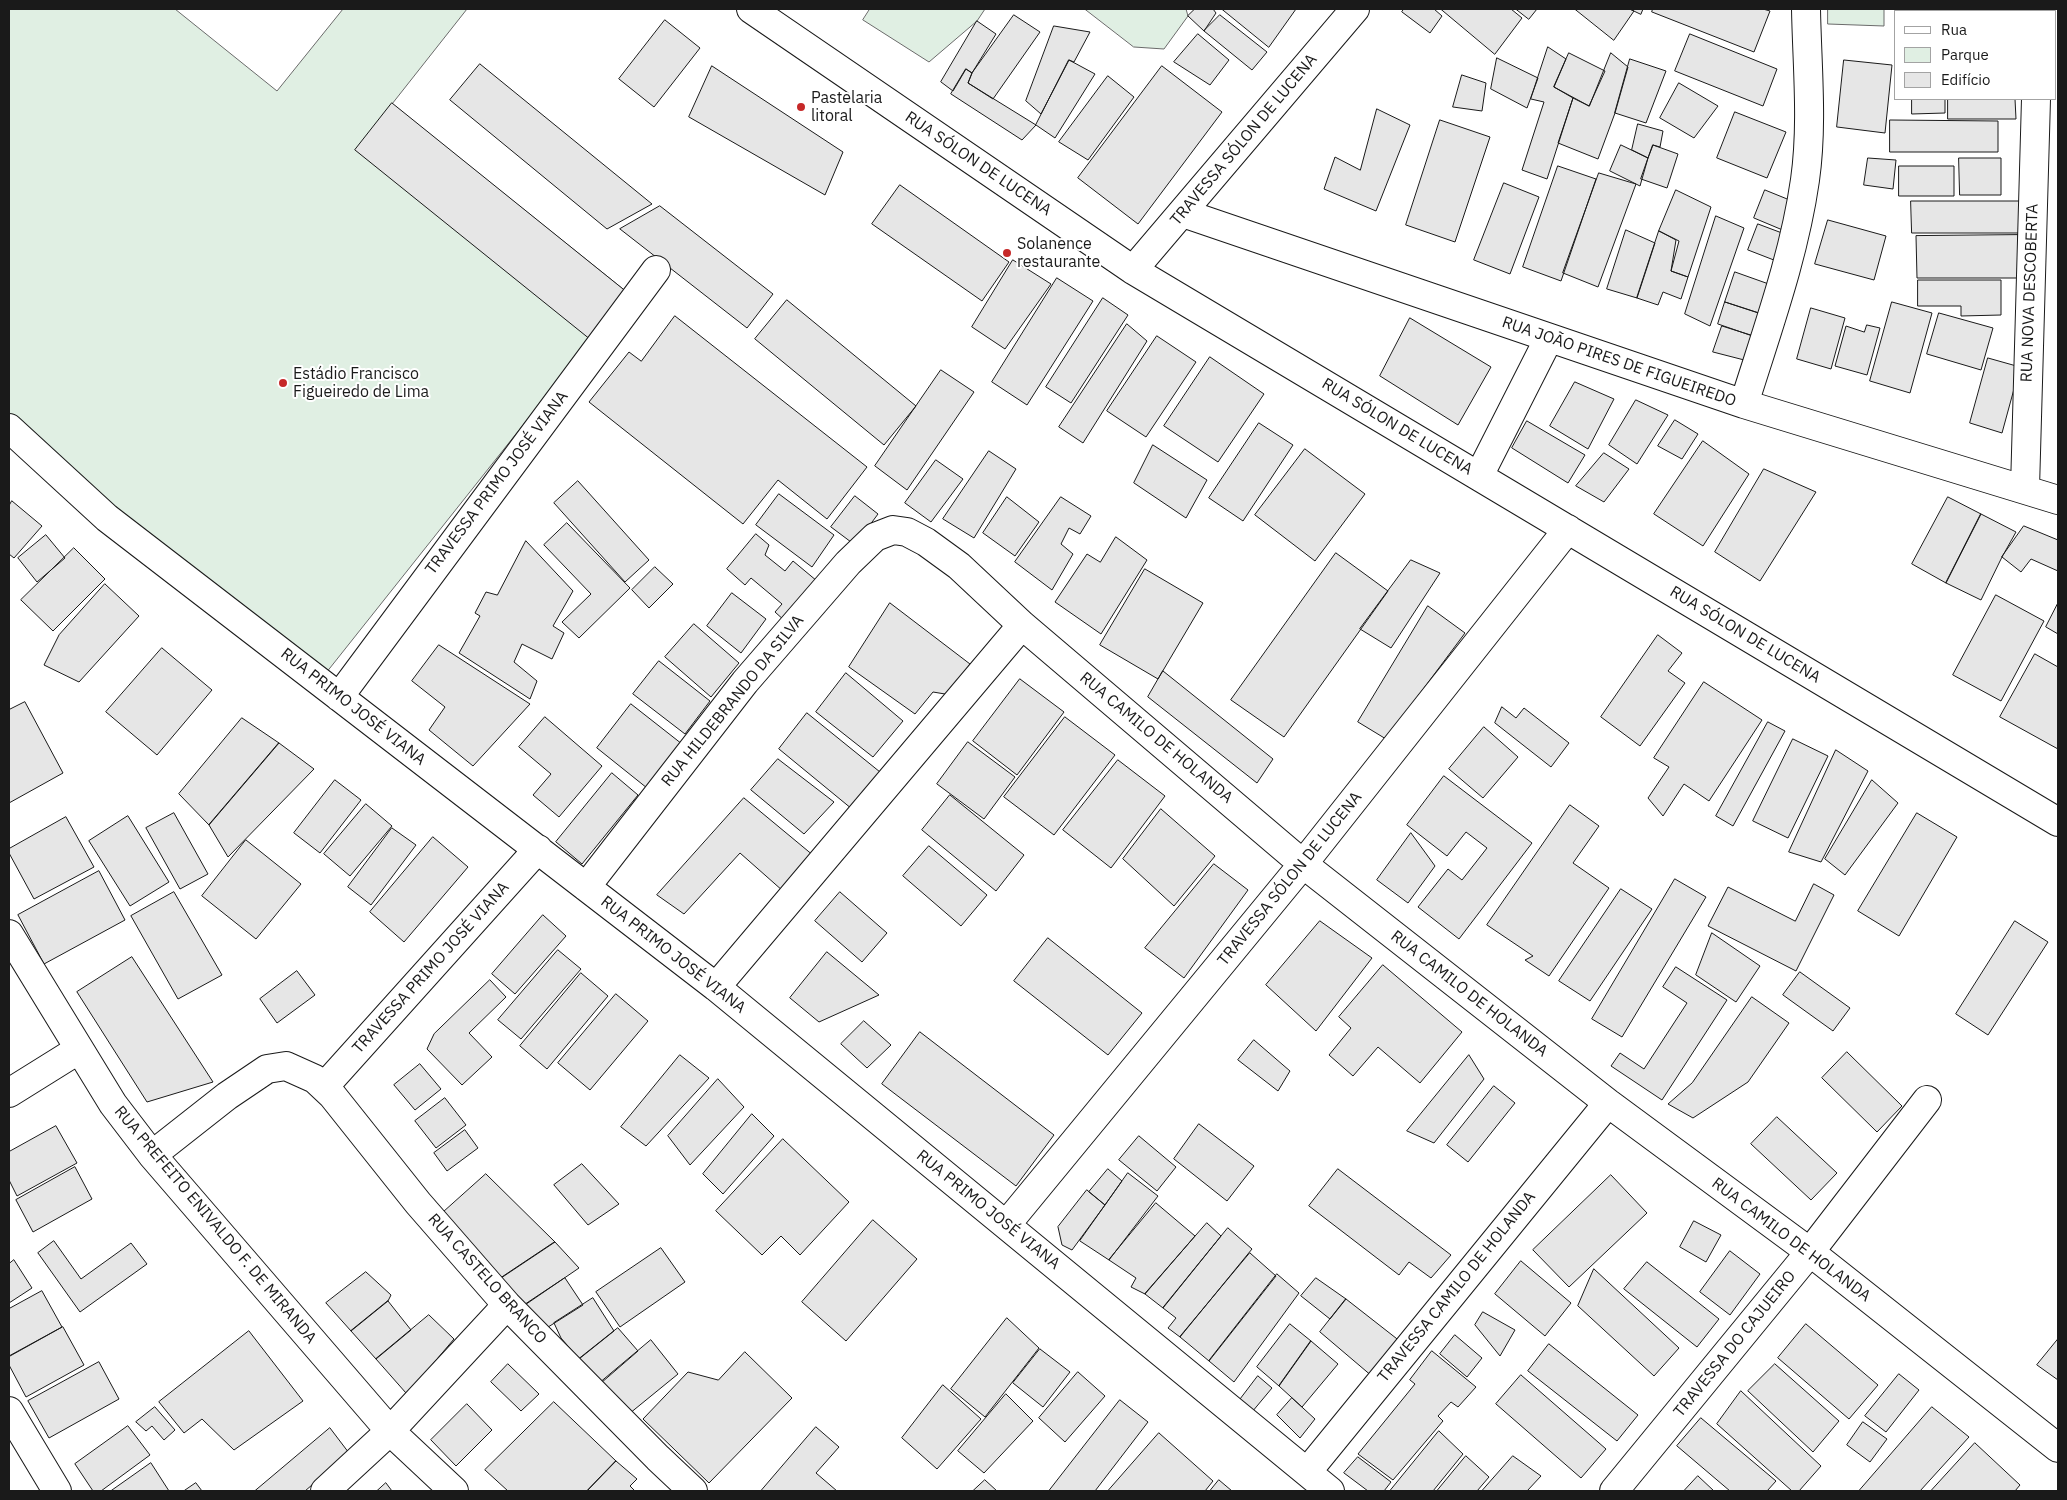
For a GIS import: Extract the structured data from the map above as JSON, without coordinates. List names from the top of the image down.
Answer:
{
  "streets": {
    "street": [
      "TRAVESSA SÓLON DE LUCENA",
      "RUA SÓLON DE LUCENA",
      "RUA NOVA DESCOBERTA",
      "RUA JOÃO PIRES DE FIGUEIREDO",
      "TRAVESSA PRIMO JOSÉ VIANA",
      "RUA HILDEBRANDO DA SILVA",
      "RUA PRIMO JOSÉ VIANA",
      "RUA CAMILO DE HOLANDA",
      "RUA PREFEITO ENIVALDO F. DE MIRANDA",
      "RUA CASTELO BRANCO",
      "TRAVESSA CAMILO DE HOLANDA",
      "TRAVESSA DO CAJUEIRO"
    ]
  },
  "crossings": [
    ["TRAVESSA SÓLON DE LUCENA", "RUA SÓLON DE LUCENA"],
    ["TRAVESSA SÓLON DE LUCENA", "RUA JOÃO PIRES DE FIGUEIREDO"],
    ["TRAVESSA SÓLON DE LUCENA", "RUA PRIMO JOSÉ VIANA"],
    ["TRAVESSA SÓLON DE LUCENA", "RUA CAMILO DE HOLANDA"],
    ["RUA NOVA DESCOBERTA", "RUA JOÃO PIRES DE FIGUEIREDO"],
    ["TRAVESSA PRIMO JOSÉ VIANA", "RUA PRIMO JOSÉ VIANA"],
    ["TRAVESSA PRIMO JOSÉ VIANA", "RUA CASTELO BRANCO"],
    ["RUA HILDEBRANDO DA SILVA", "RUA PRIMO JOSÉ VIANA"],
    ["RUA HILDEBRANDO DA SILVA", "RUA CAMILO DE HOLANDA"],
    ["RUA PRIMO JOSÉ VIANA", "TRAVESSA CAMILO DE HOLANDA"],
    ["RUA CAMILO DE HOLANDA", "TRAVESSA CAMILO DE HOLANDA"],
    ["RUA CAMILO DE HOLANDA", "TRAVESSA DO CAJUEIRO"],
    ["RUA PREFEITO ENIVALDO F. DE MIRANDA", "RUA CASTELO BRANCO"]
  ],
  "places": ["Pastelaria litoral", "Solanence restaurante", "Estádio Francisco Figueiredo de Lima"],
  "legend": ["Rua", "Parque", "Edifício"]
}
